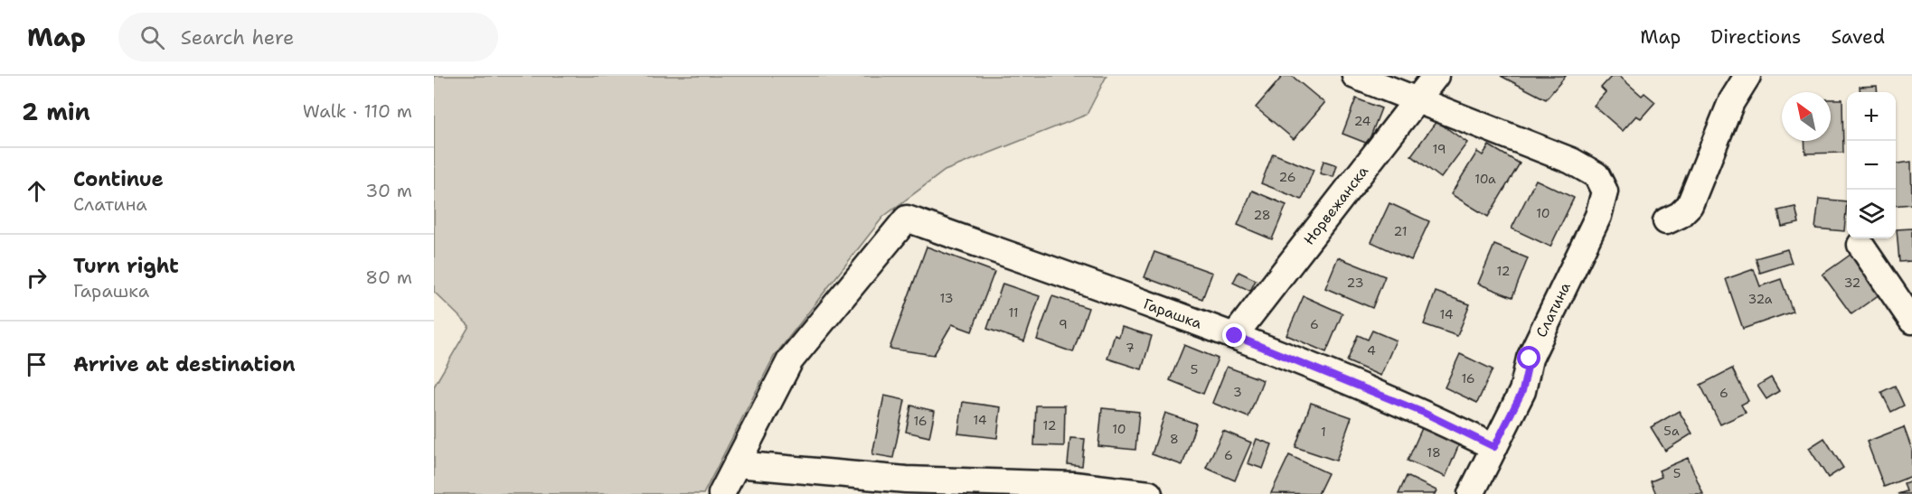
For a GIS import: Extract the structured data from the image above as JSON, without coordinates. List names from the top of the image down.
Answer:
{
  "streets": {
    "street": ["Норвежанска", "Слатина", "Гарашка"]
  },
  "crossings": [
    ["Норвежанска", "Слатина"],
    ["Норвежанска", "Гарашка"],
    ["Слатина", "Гарашка"]
  ],
  "house_numbers": [
    "24",
    "19",
    "26",
    "10a",
    "10",
    "28",
    "21",
    "12",
    "23",
    "32",
    "13",
    "32a",
    "11",
    "14",
    "9",
    "6",
    "7",
    "4",
    "5",
    "16",
    "3",
    "6",
    "14",
    "16",
    "12",
    "10",
    "5a",
    "1",
    "8",
    "18",
    "6",
    "5"
  ],
  "north": "top left",
  "page": {
    "header": "Map",
    "search": "Search here",
    "nav": ["Map", "Directions", "Saved"],
    "heading": ["2 min", "Walk · 110 m"],
    "map_buttons": ["+", "−"],
    "list": [
      ["Continue", "Слатина", "30 m"],
      ["Turn right", "Гарашка", "80 m"],
      "Arrive at destination"
    ]
  }
}
